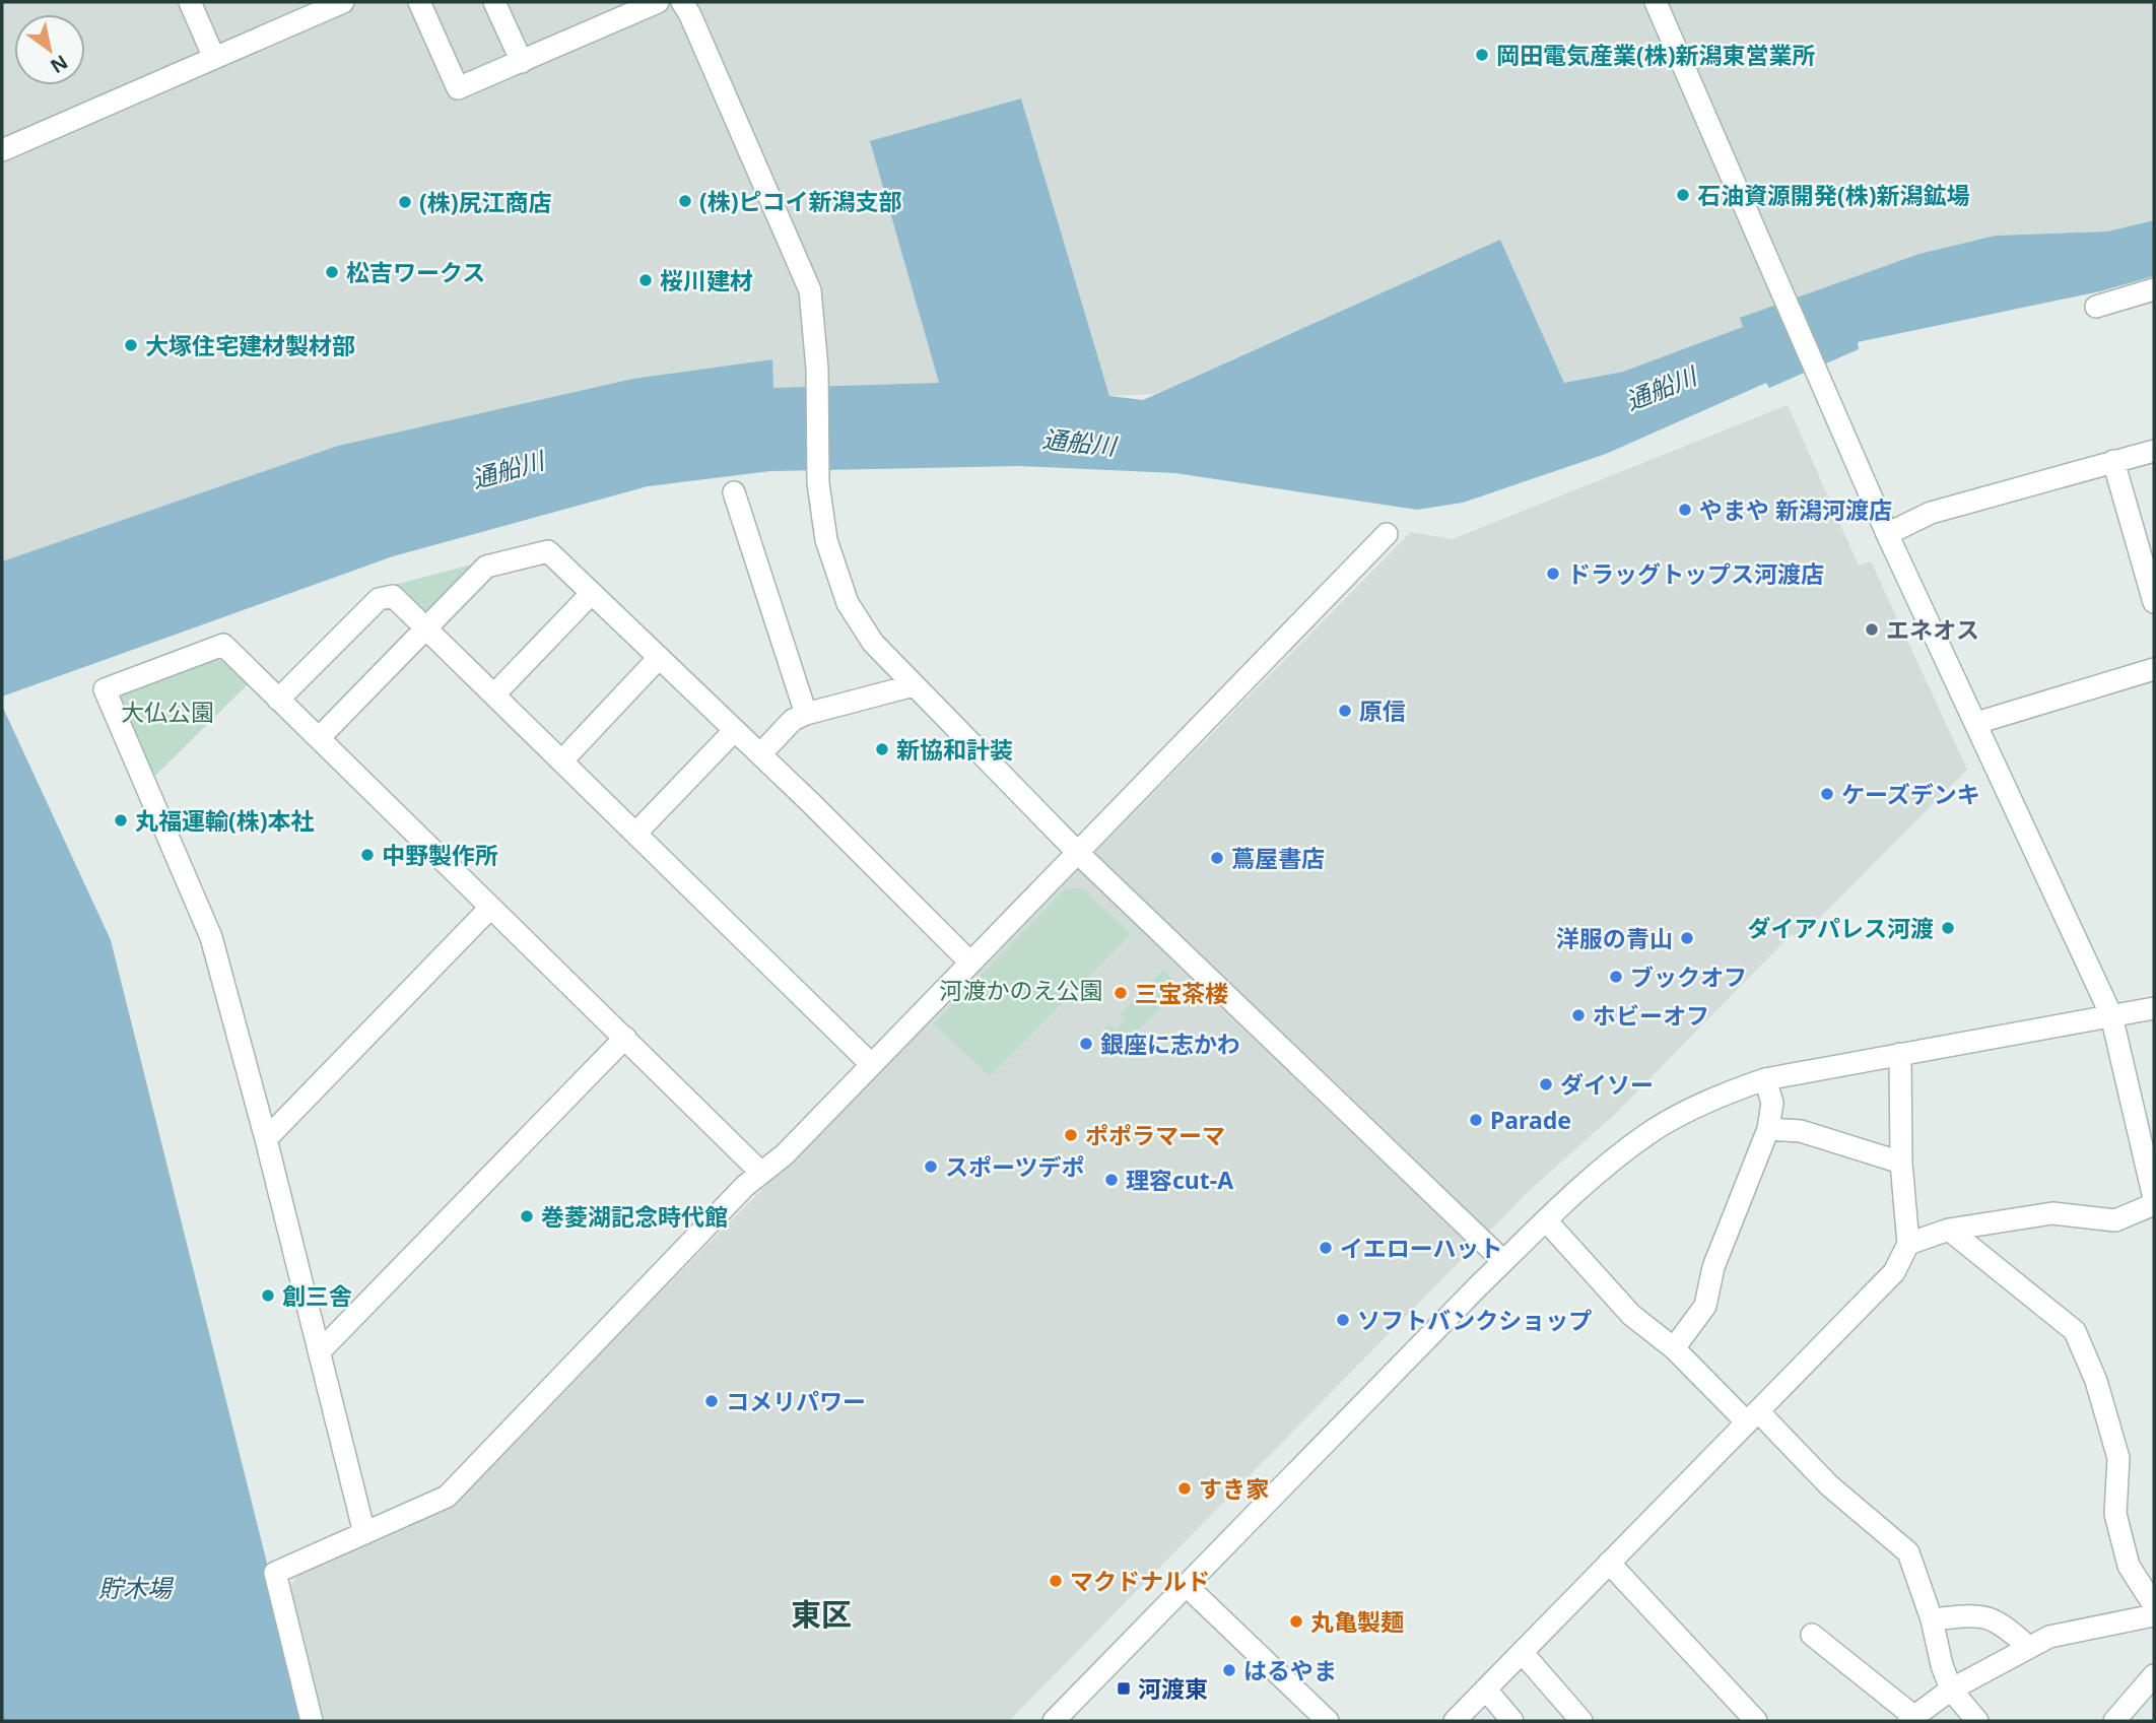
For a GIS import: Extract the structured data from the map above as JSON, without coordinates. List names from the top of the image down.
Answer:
{
  "districts": ["東区"],
  "water": ["通船川", "貯木場"],
  "parks": ["大仏公園", "河渡かのえ公園"],
  "places": {
    "other": [
      "岡田電気産業(株)新潟東営業所",
      "石油資源開発(株)新潟鉱場",
      "(株)ピコイ新潟支部",
      "(株)尻江商店",
      "松吉ワークス",
      "桜川建材",
      "大塚住宅建材製材部",
      "やまや 新潟河渡店",
      "ドラッグトップス河渡店",
      "エネオス",
      "原信",
      "新協和計装",
      "ケーズデンキ",
      "丸福運輸(株)本社",
      "中野製作所",
      "蔦屋書店",
      "ダイアパレス河渡",
      "洋服の青山",
      "ブックオフ",
      "三宝茶楼",
      "ホビーオフ",
      "銀座に志かわ",
      "ダイソー",
      "Parade",
      "ポポラマーマ",
      "スポーツデポ",
      "理容cut-A",
      "巻菱湖記念時代館",
      "イエローハット",
      "創三舎",
      "ソフトバンクショップ",
      "コメリパワー",
      "すき家",
      "マクドナルド",
      "丸亀製麺",
      "はるやま"
    ],
    "transit": ["河渡東"]
  },
  "north": "bottom right"
}
